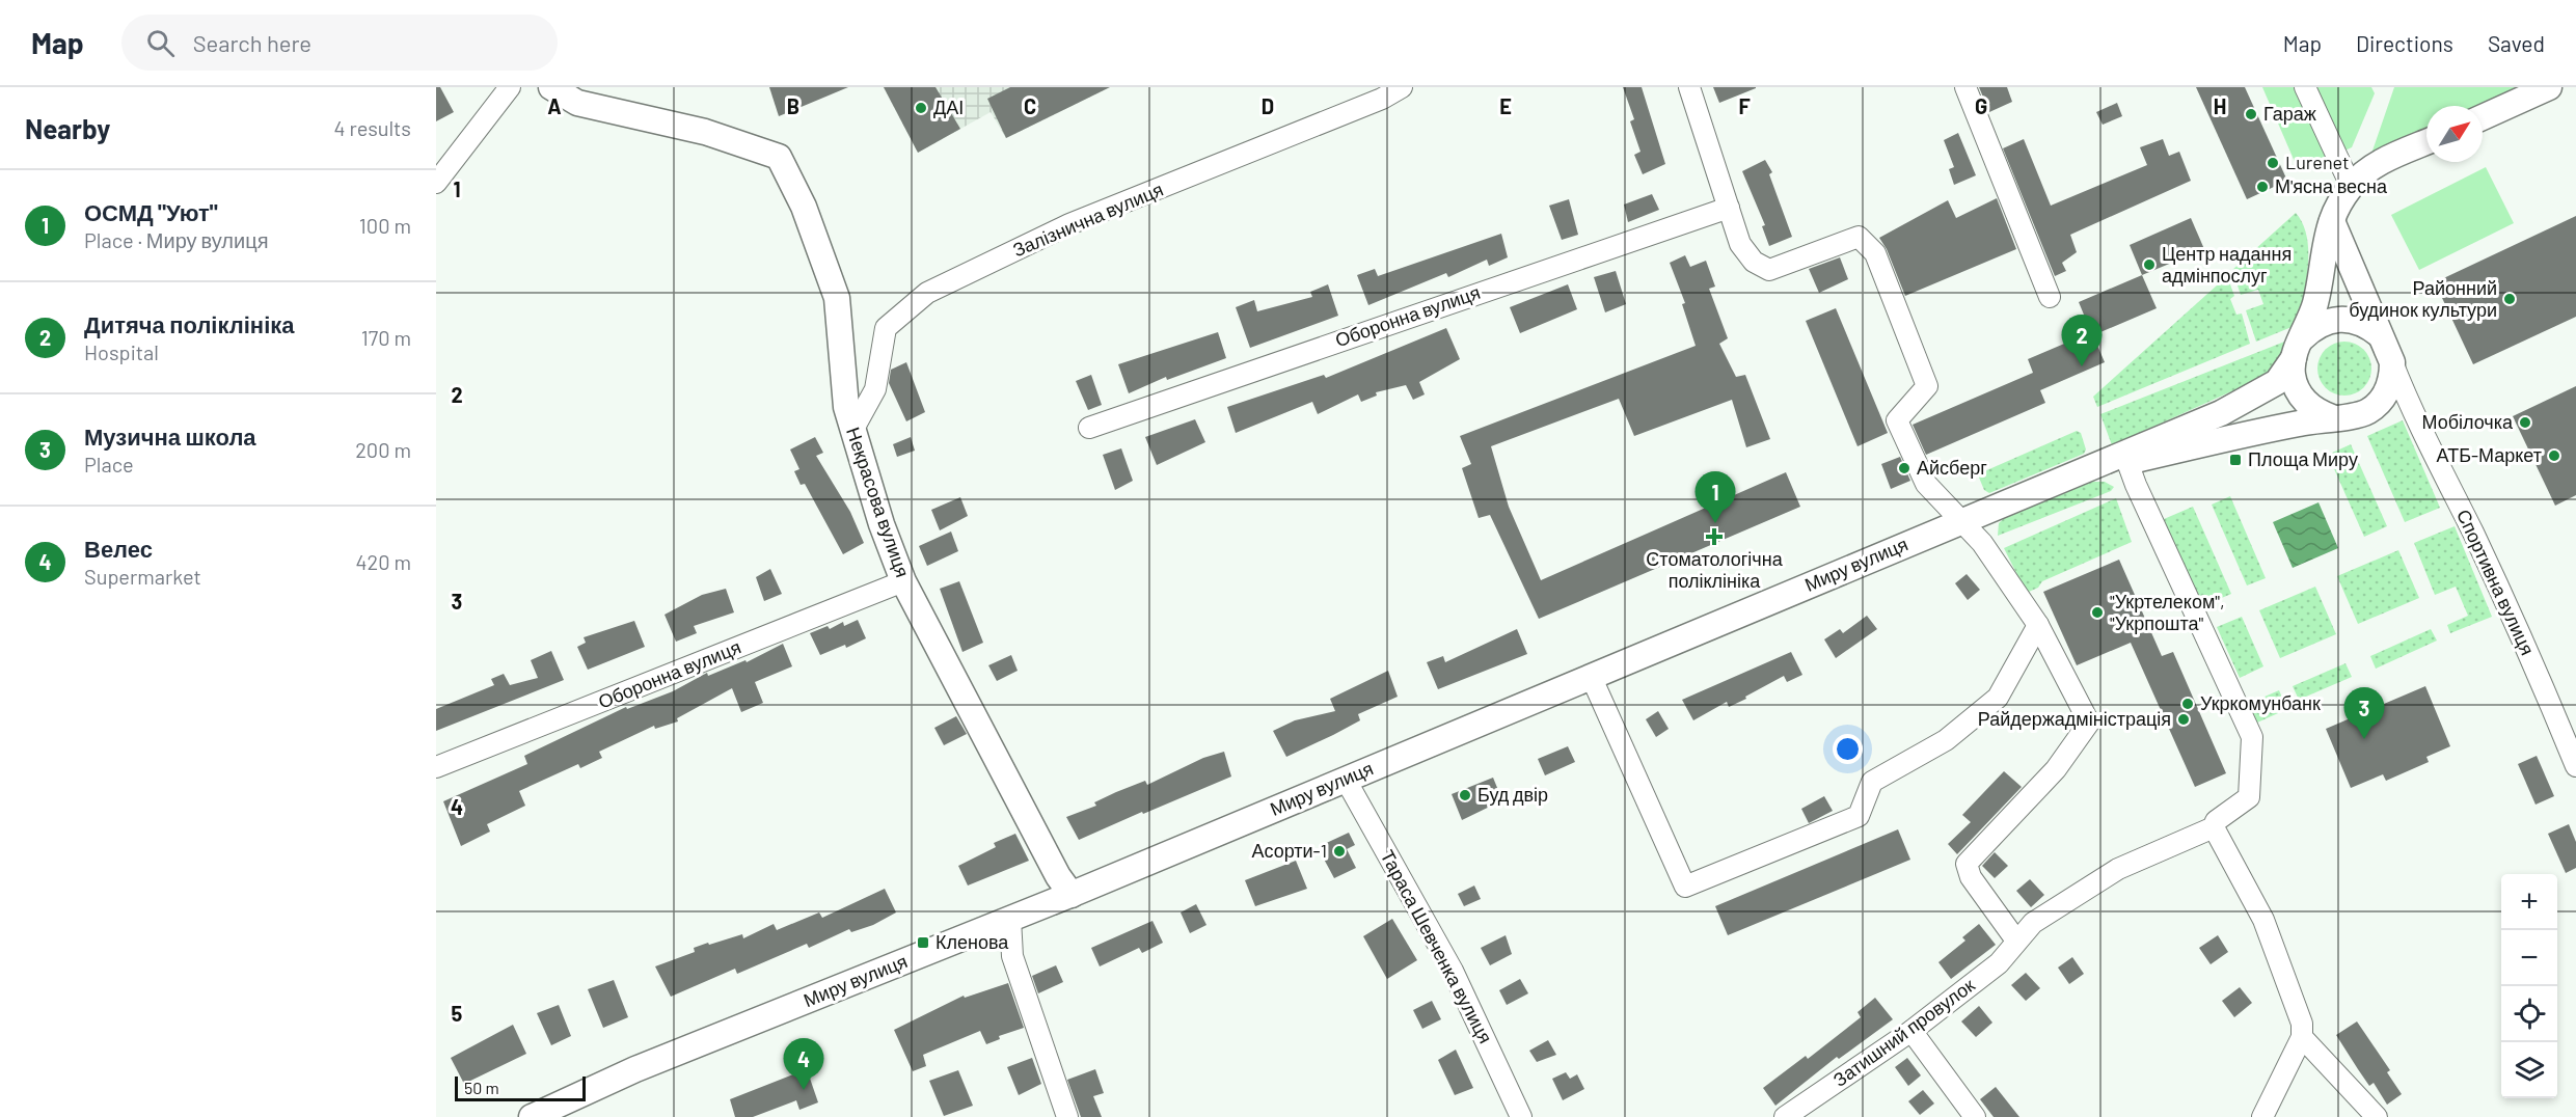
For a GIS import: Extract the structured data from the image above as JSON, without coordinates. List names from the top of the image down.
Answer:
{
  "streets": {
    "street": [
      "Залізнична вулиця",
      "Оборонна вулиця",
      "Некрасова вулиця",
      "Миру вулиця",
      "Спортивна вулиця",
      "Тараса Шевченка вулиця",
      "Затишний провулок"
    ]
  },
  "crossings": [
    ["Залізнична вулиця", "Некрасова вулиця"],
    ["Оборонна вулиця", "Некрасова вулиця"],
    ["Некрасова вулиця", "Миру вулиця"],
    ["Миру вулиця", "Тараса Шевченка вулиця"],
    ["Миру вулиця", "Затишний провулок"]
  ],
  "places": {
    "other": [
      "ДАІ",
      "Гараж",
      "Lurenet",
      "М'ясна весна",
      "Центр надання адмінпослуг",
      "Районний будинок культури",
      "Мобілочка",
      "АТБ-Маркет",
      "Айсберг",
      "\"Укртелеком\", \"Укрпошта\"",
      "Укркомунбанк",
      "Райдержадміністрація",
      "Буд двір",
      "Асорти-1"
    ],
    "transit": ["Площа Миру", "Кленова"],
    "health": ["Стоматологічна поліклініка"]
  },
  "scale_bar": "50 m",
  "north": "top right",
  "page": {
    "header": "Map",
    "search": "Search here",
    "nav": ["Map", "Directions", "Saved"],
    "heading": ["Nearby", "4 results"],
    "list": [
      {
        "mark": "1",
        "name": "ОСМД \"Уют\"",
        "note": "Place · Миру вулиця",
        "value": "100 m"
      },
      {
        "mark": "2",
        "name": "Дитяча поліклініка",
        "note": "Hospital",
        "value": "170 m"
      },
      {
        "mark": "3",
        "name": "Музична школа",
        "note": "Place",
        "value": "200 m"
      },
      {
        "mark": "4",
        "name": "Велес",
        "note": "Supermarket",
        "value": "420 m"
      }
    ],
    "pins": [
      "2",
      "1",
      "3",
      "4"
    ],
    "map_buttons": ["+", "−"],
    "scale": "50 m"
  },
  "grid": {
    "columns": [
      "A",
      "B",
      "C",
      "D",
      "E",
      "F",
      "G",
      "H"
    ],
    "rows": [
      "1",
      "2",
      "3",
      "4",
      "5"
    ]
  }
}
